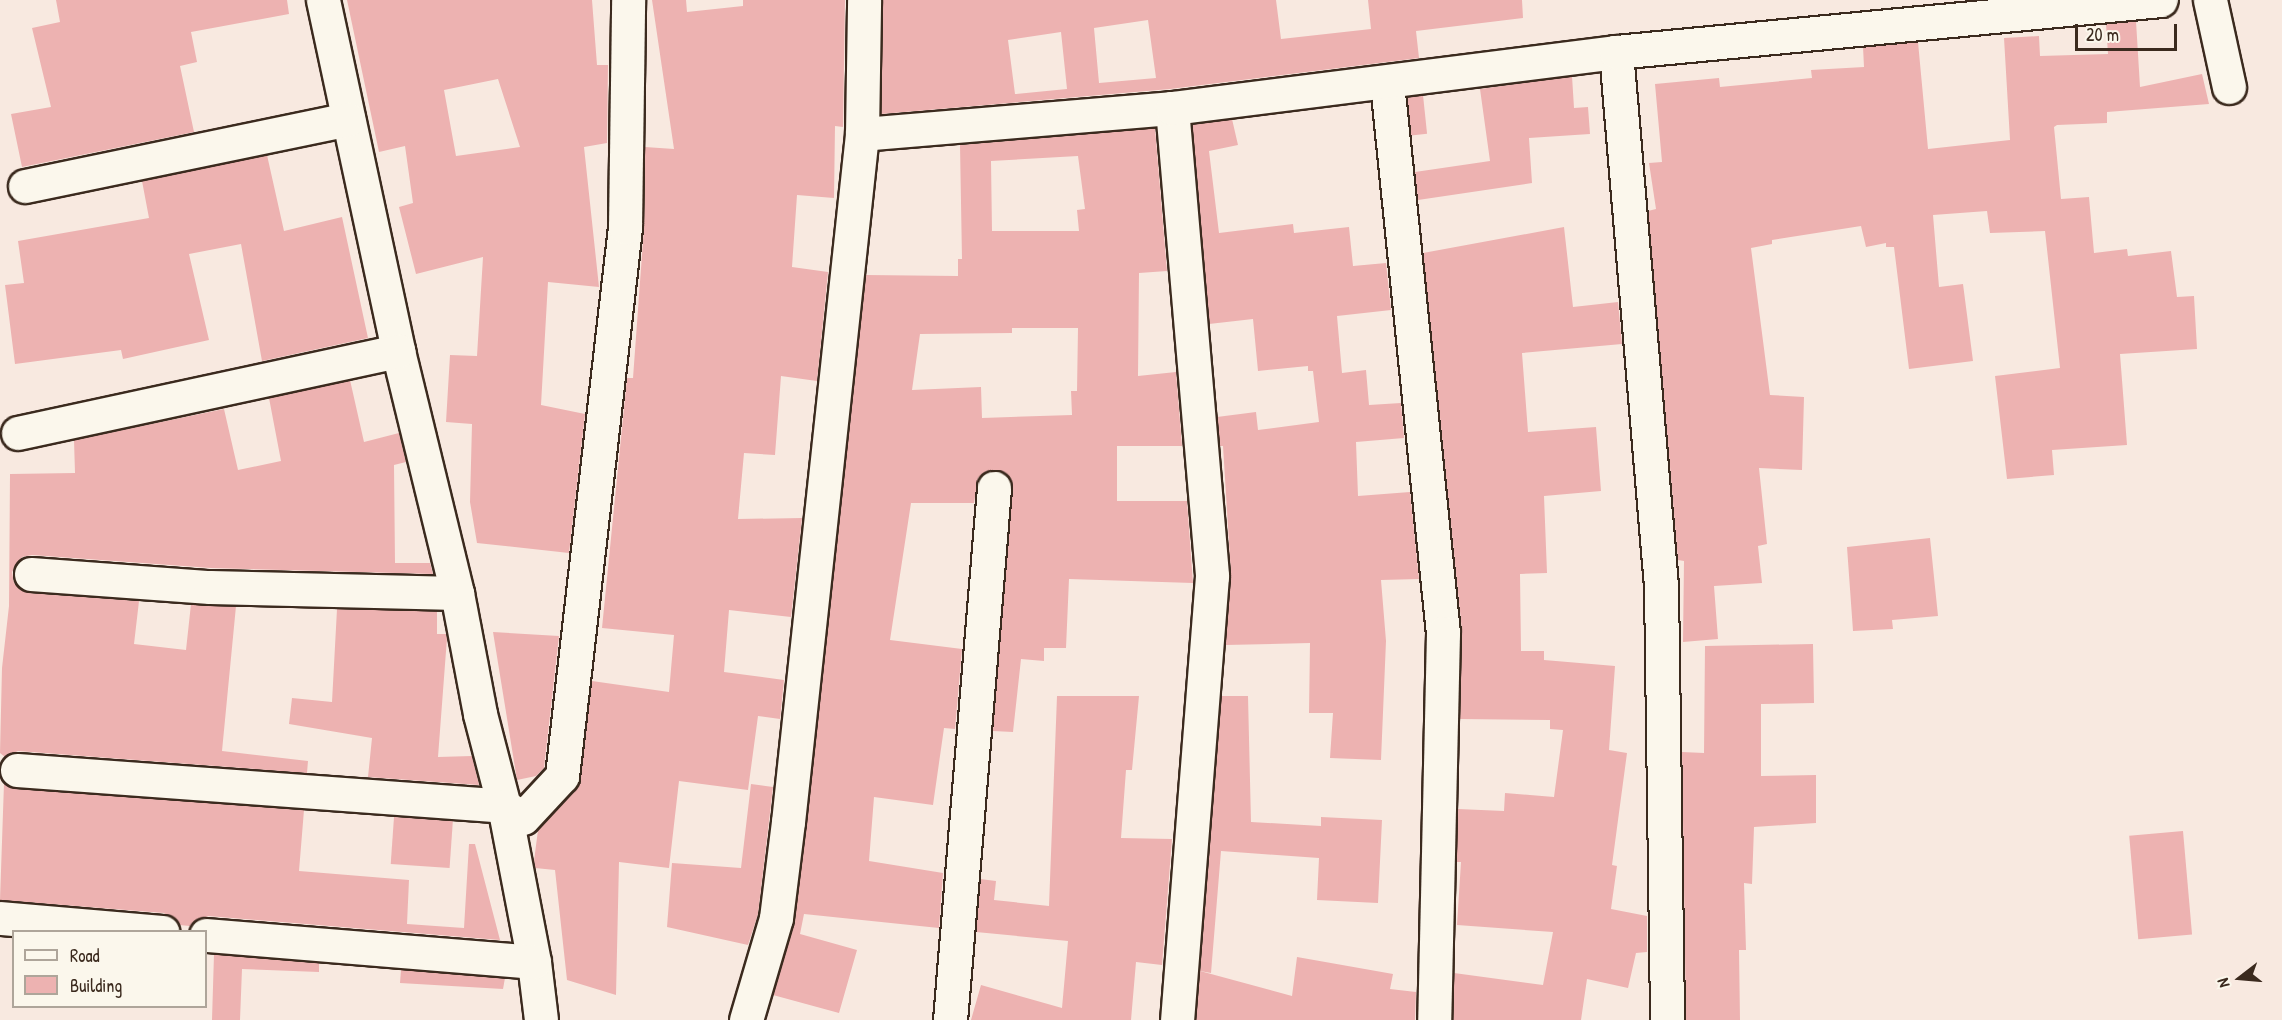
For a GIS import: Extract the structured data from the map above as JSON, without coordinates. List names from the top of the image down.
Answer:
{
  "legend": ["Road", "Building"],
  "scale_bar": "20 m",
  "north": "left"
}
